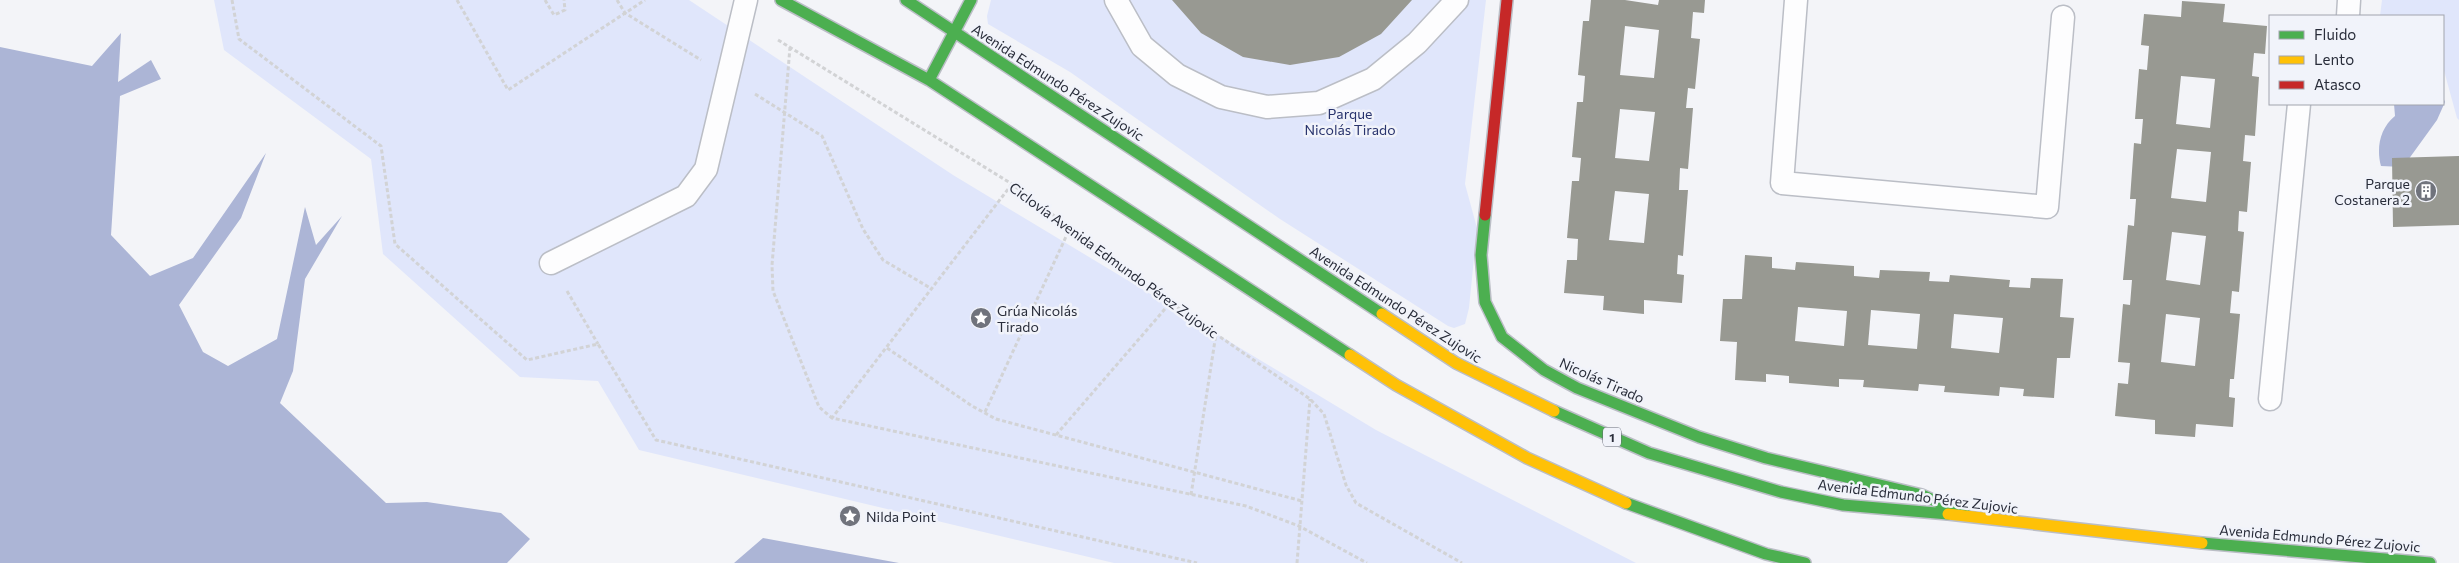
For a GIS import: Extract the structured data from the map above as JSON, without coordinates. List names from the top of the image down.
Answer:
{
  "streets": {
    "main road": ["Avenida Edmundo Pérez Zujovic", "Nicolás Tirado", "1"],
    "path": ["Ciclovía Avenida Edmundo Pérez Zujovic"]
  },
  "crossings": [
    ["Avenida Edmundo Pérez Zujovic", "Nicolás Tirado"]
  ],
  "parks": ["Parque Nicolás Tirado"],
  "places": {
    "building": ["Parque Costanera 2"],
    "place": ["Grúa Nicolás Tirado", "Nilda Point"]
  },
  "legend": ["Fluido", "Lento", "Atasco"]
}
